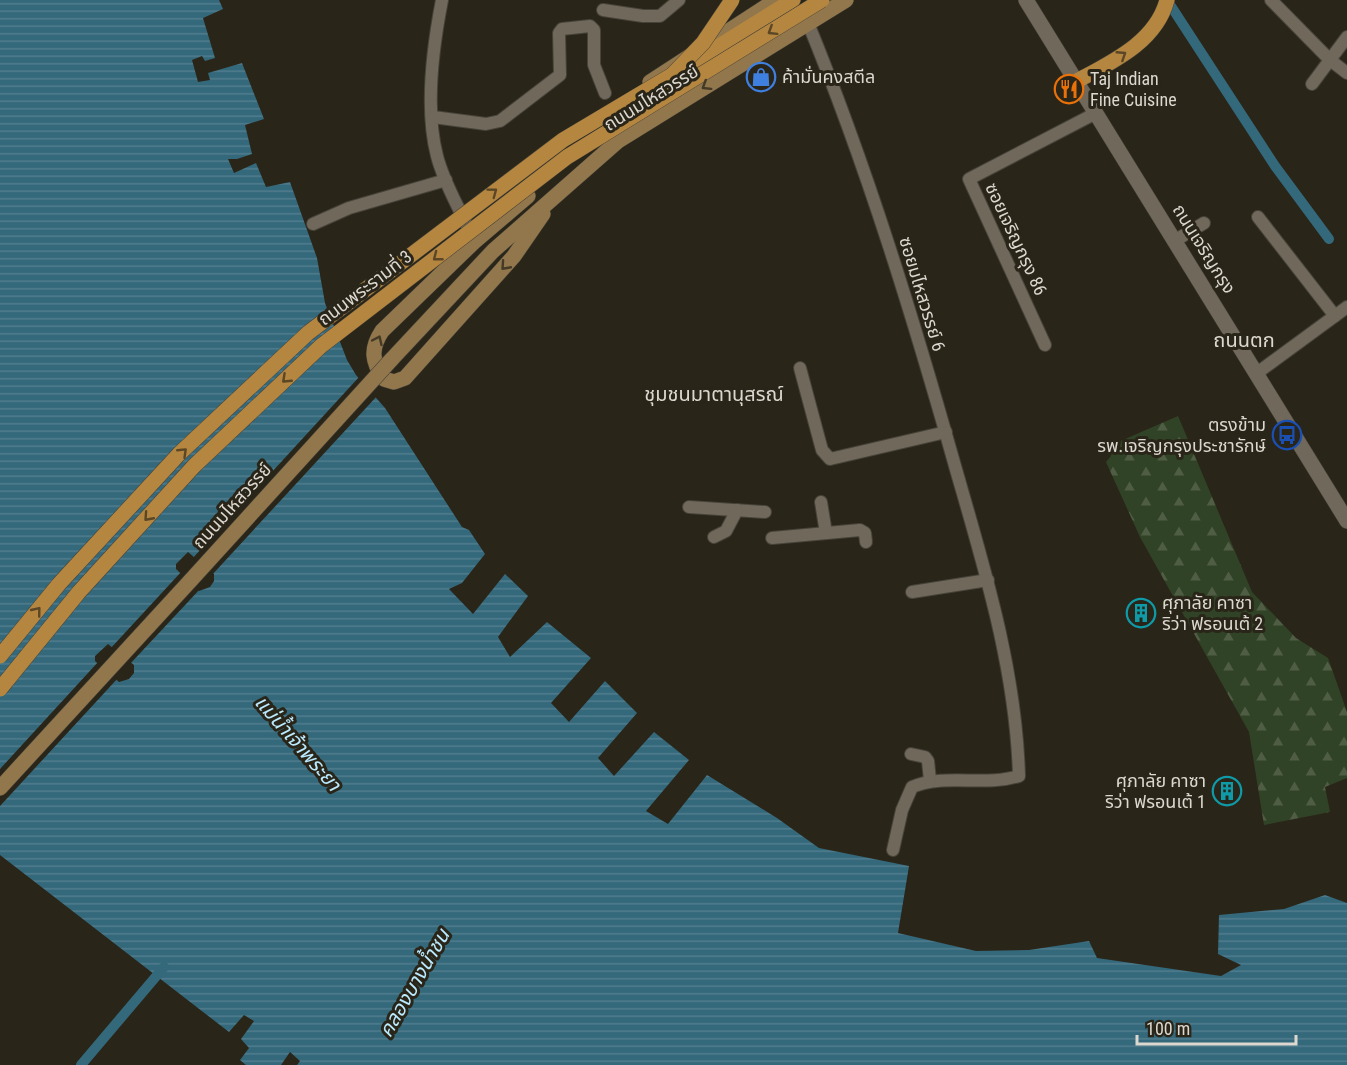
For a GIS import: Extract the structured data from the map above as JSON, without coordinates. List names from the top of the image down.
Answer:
{
  "streets": {
    "main road": ["ถนนมไหสวรรย์", "ถนนพระรามที่ 3"],
    "street": ["ซอยเจริญกรุง 86", "ถนนเจริญกรุง", "ซอยมไหสวรรย์ 6"]
  },
  "crossings": [
    ["ถนนมไหสวรรย์", "ซอยมไหสวรรย์ 6"],
    ["ซอยเจริญกรุง 86", "ถนนเจริญกรุง"]
  ],
  "districts": ["ถนนตก", "ชุมชนมาตานุสรณ์"],
  "water": ["แม่น้ำเจ้าพระยา", "คลองบางน้ำชน"],
  "places": {
    "shop": ["ค้ามั่นคงสตีล"],
    "restaurant": ["Taj Indian Fine Cuisine"],
    "bus stop": ["ตรงข้าม รพ.เจริญกรุงประชารักษ์"],
    "building": ["ศุภาลัย คาซา ริว่า ฟรอนเต้ 2", "ศุภาลัย คาซา ริว่า ฟรอนเต้ 1"]
  },
  "scale_bar": "100 m"
}
